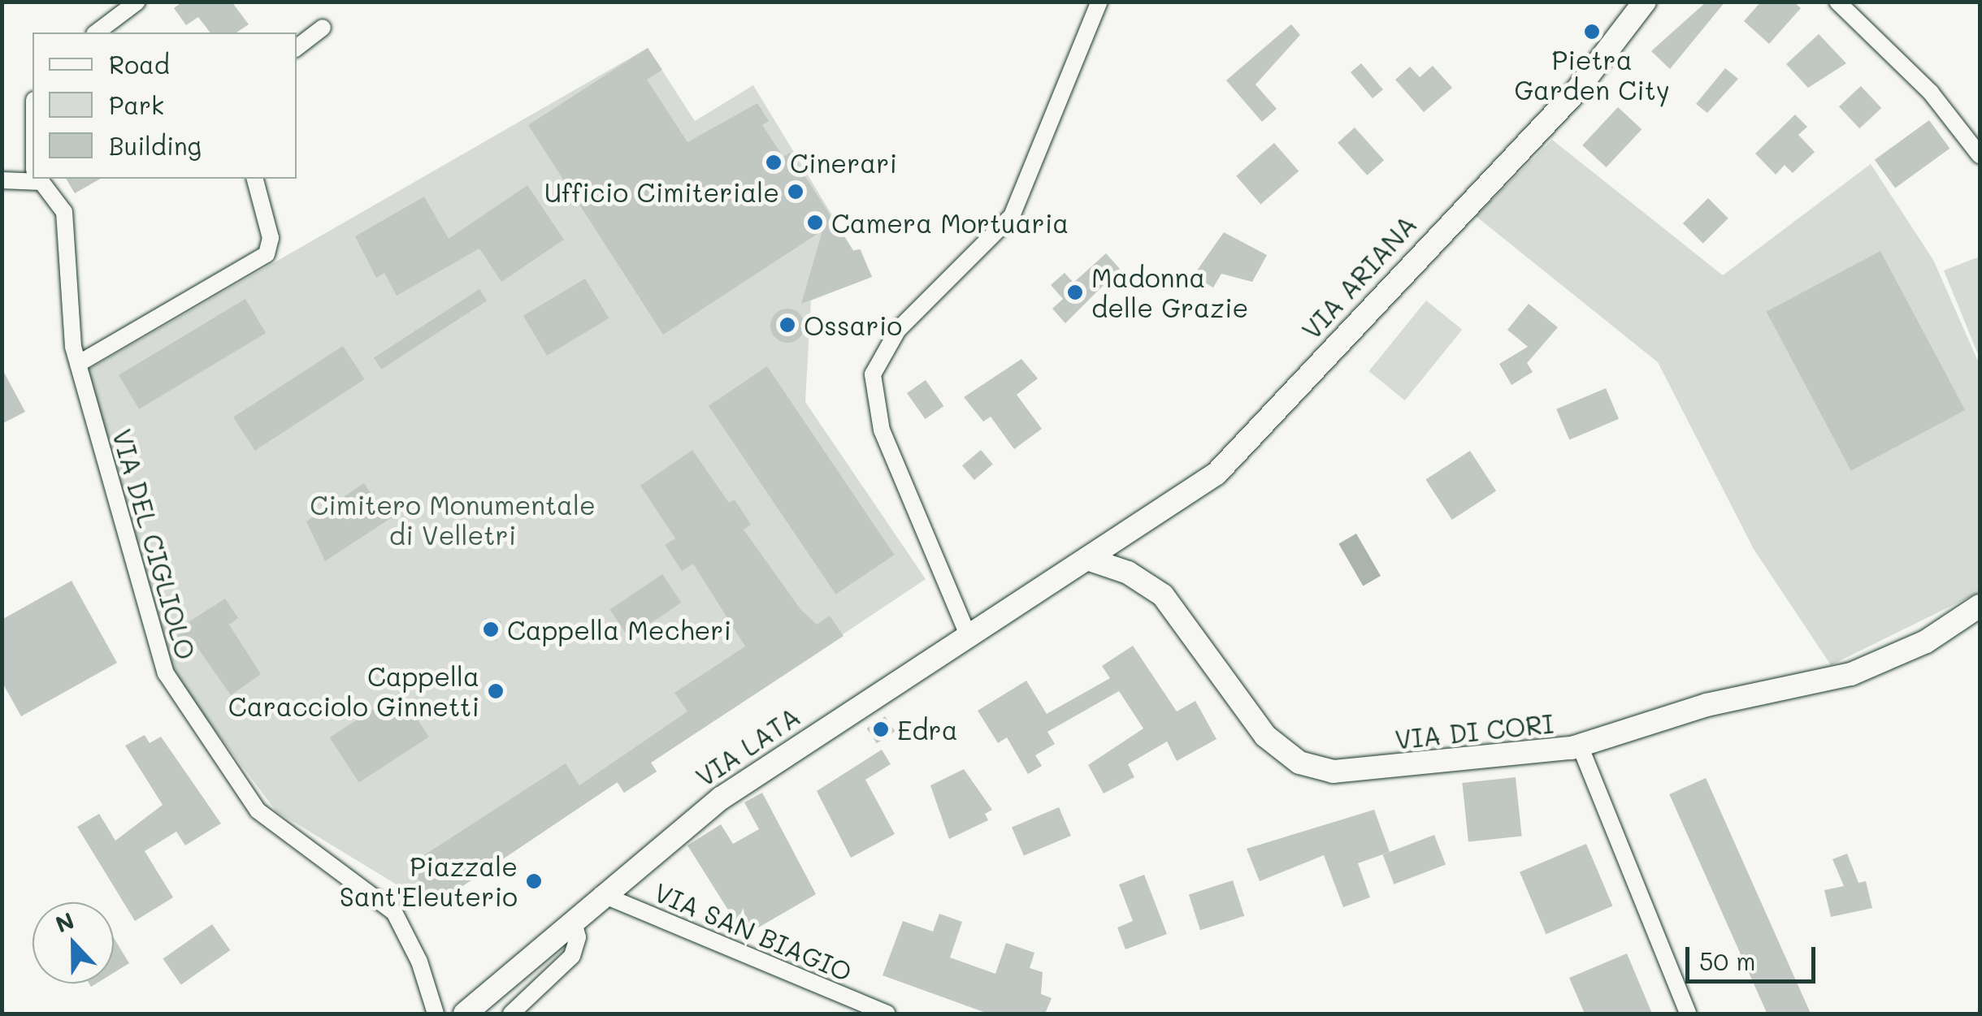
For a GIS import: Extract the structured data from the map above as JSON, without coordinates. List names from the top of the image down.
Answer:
{
  "streets": {
    "main road": ["VIA ARIANA", "VIA DI CORI", "VIA LATA"],
    "street": ["VIA DEL CIGLIOLO", "VIA SAN BIAGIO"]
  },
  "crossings": [
    ["VIA ARIANA", "VIA DI CORI"],
    ["VIA ARIANA", "VIA LATA"],
    ["VIA DI CORI", "VIA LATA"],
    ["VIA LATA", "VIA SAN BIAGIO"]
  ],
  "parks": ["Cimitero Monumentale di Velletri"],
  "places": [
    "Pietra Garden City",
    "Cinerari",
    "Ufficio Cimiteriale",
    "Camera Mortuaria",
    "Madonna delle Grazie",
    "Ossario",
    "Cappella Mecheri",
    "Cappella Caracciolo Ginnetti",
    "Edra",
    "Piazzale Sant'Eleuterio"
  ],
  "legend": ["Road", "Park", "Building"],
  "scale_bar": "50 m",
  "north": "top"
}
